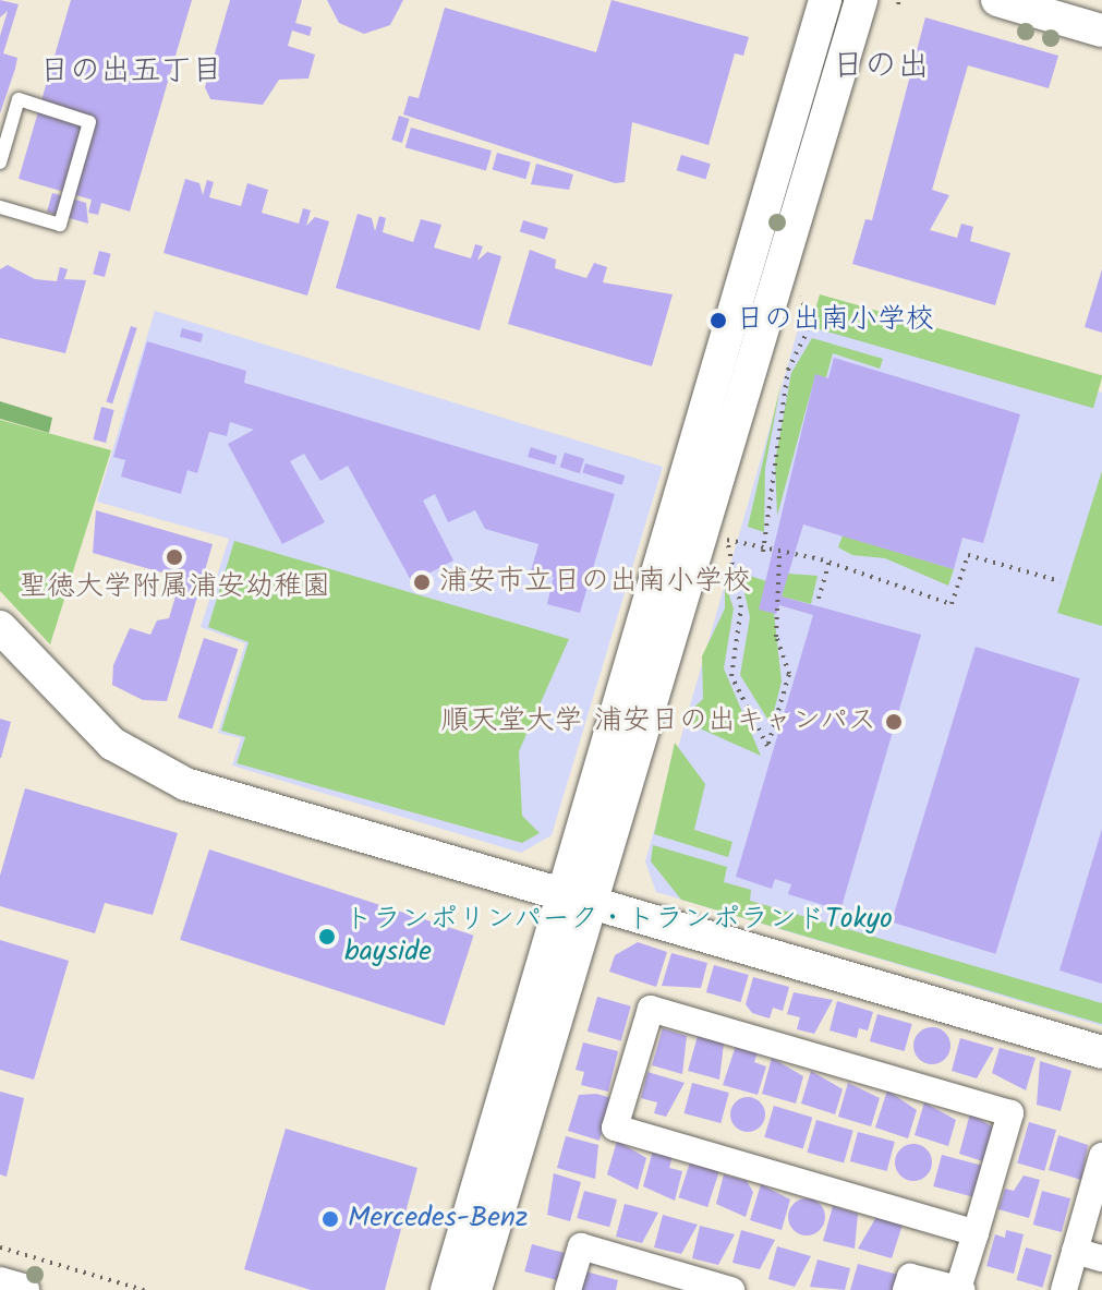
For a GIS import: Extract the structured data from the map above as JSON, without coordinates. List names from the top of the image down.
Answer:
{
  "districts": ["日の出", "日の出五丁目"],
  "places": [
    "日の出南小学校",
    "聖徳大学附属浦安幼稚園",
    "浦安市立日の出南小学校",
    "順天堂大学 浦安日の出キャンパス",
    "トランポリンパーク・トランポランドTokyo bayside",
    "Mercedes-Benz"
  ]
}
